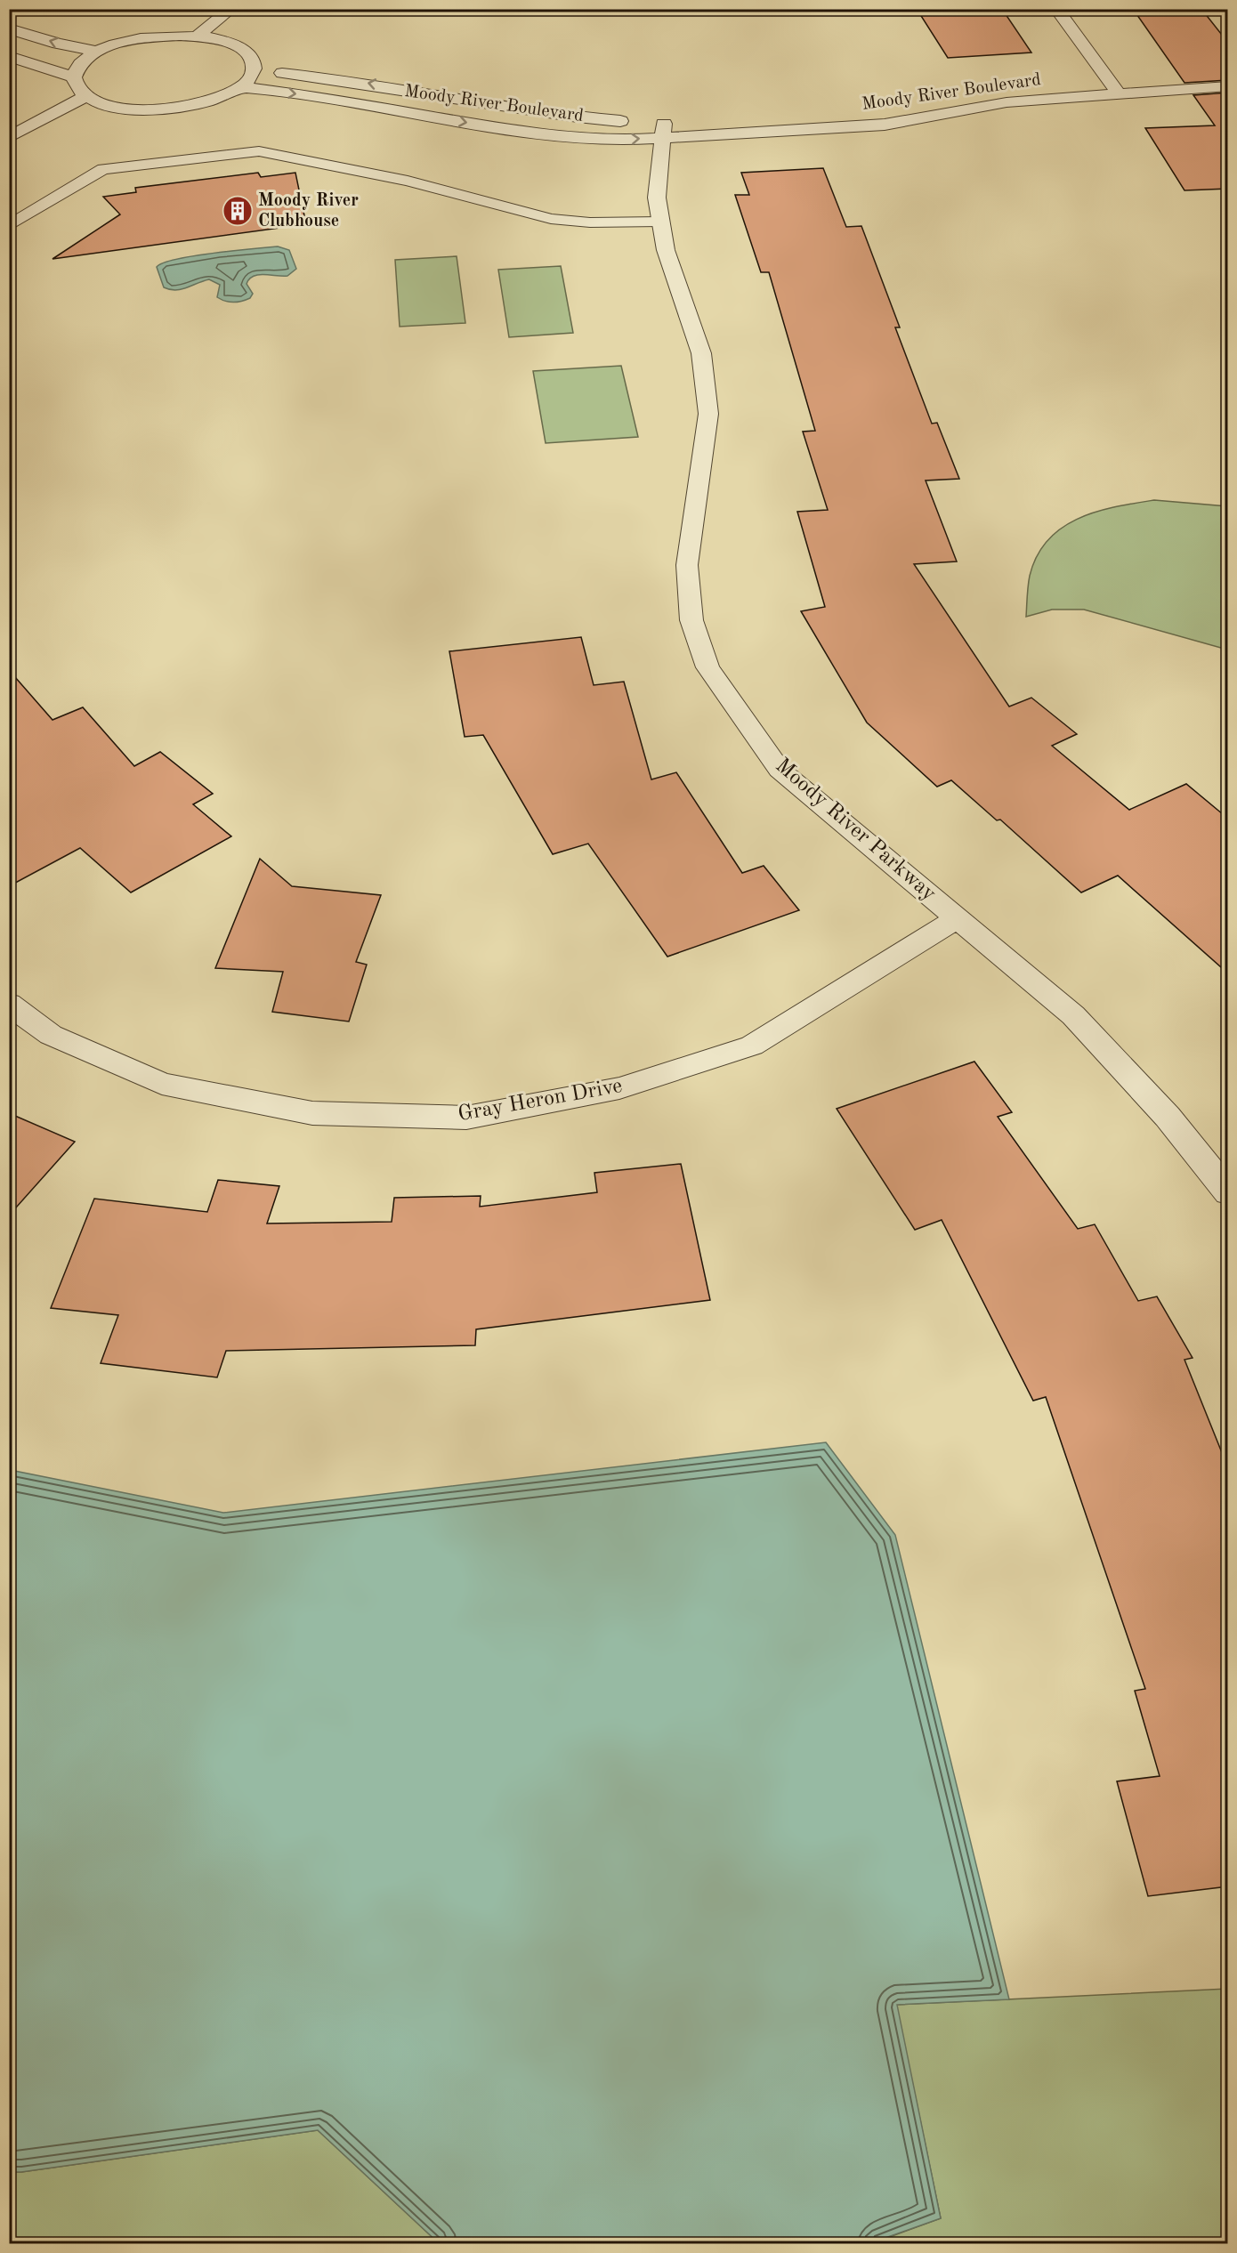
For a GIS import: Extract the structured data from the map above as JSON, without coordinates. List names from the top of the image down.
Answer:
{
  "streets": {
    "street": ["Moody River Boulevard", "Moody River Parkway", "Gray Heron Drive"]
  },
  "crossings": [
    ["Moody River Boulevard", "Moody River Parkway"],
    ["Moody River Parkway", "Gray Heron Drive"]
  ],
  "places": {
    "building": ["Moody River Clubhouse"]
  }
}
